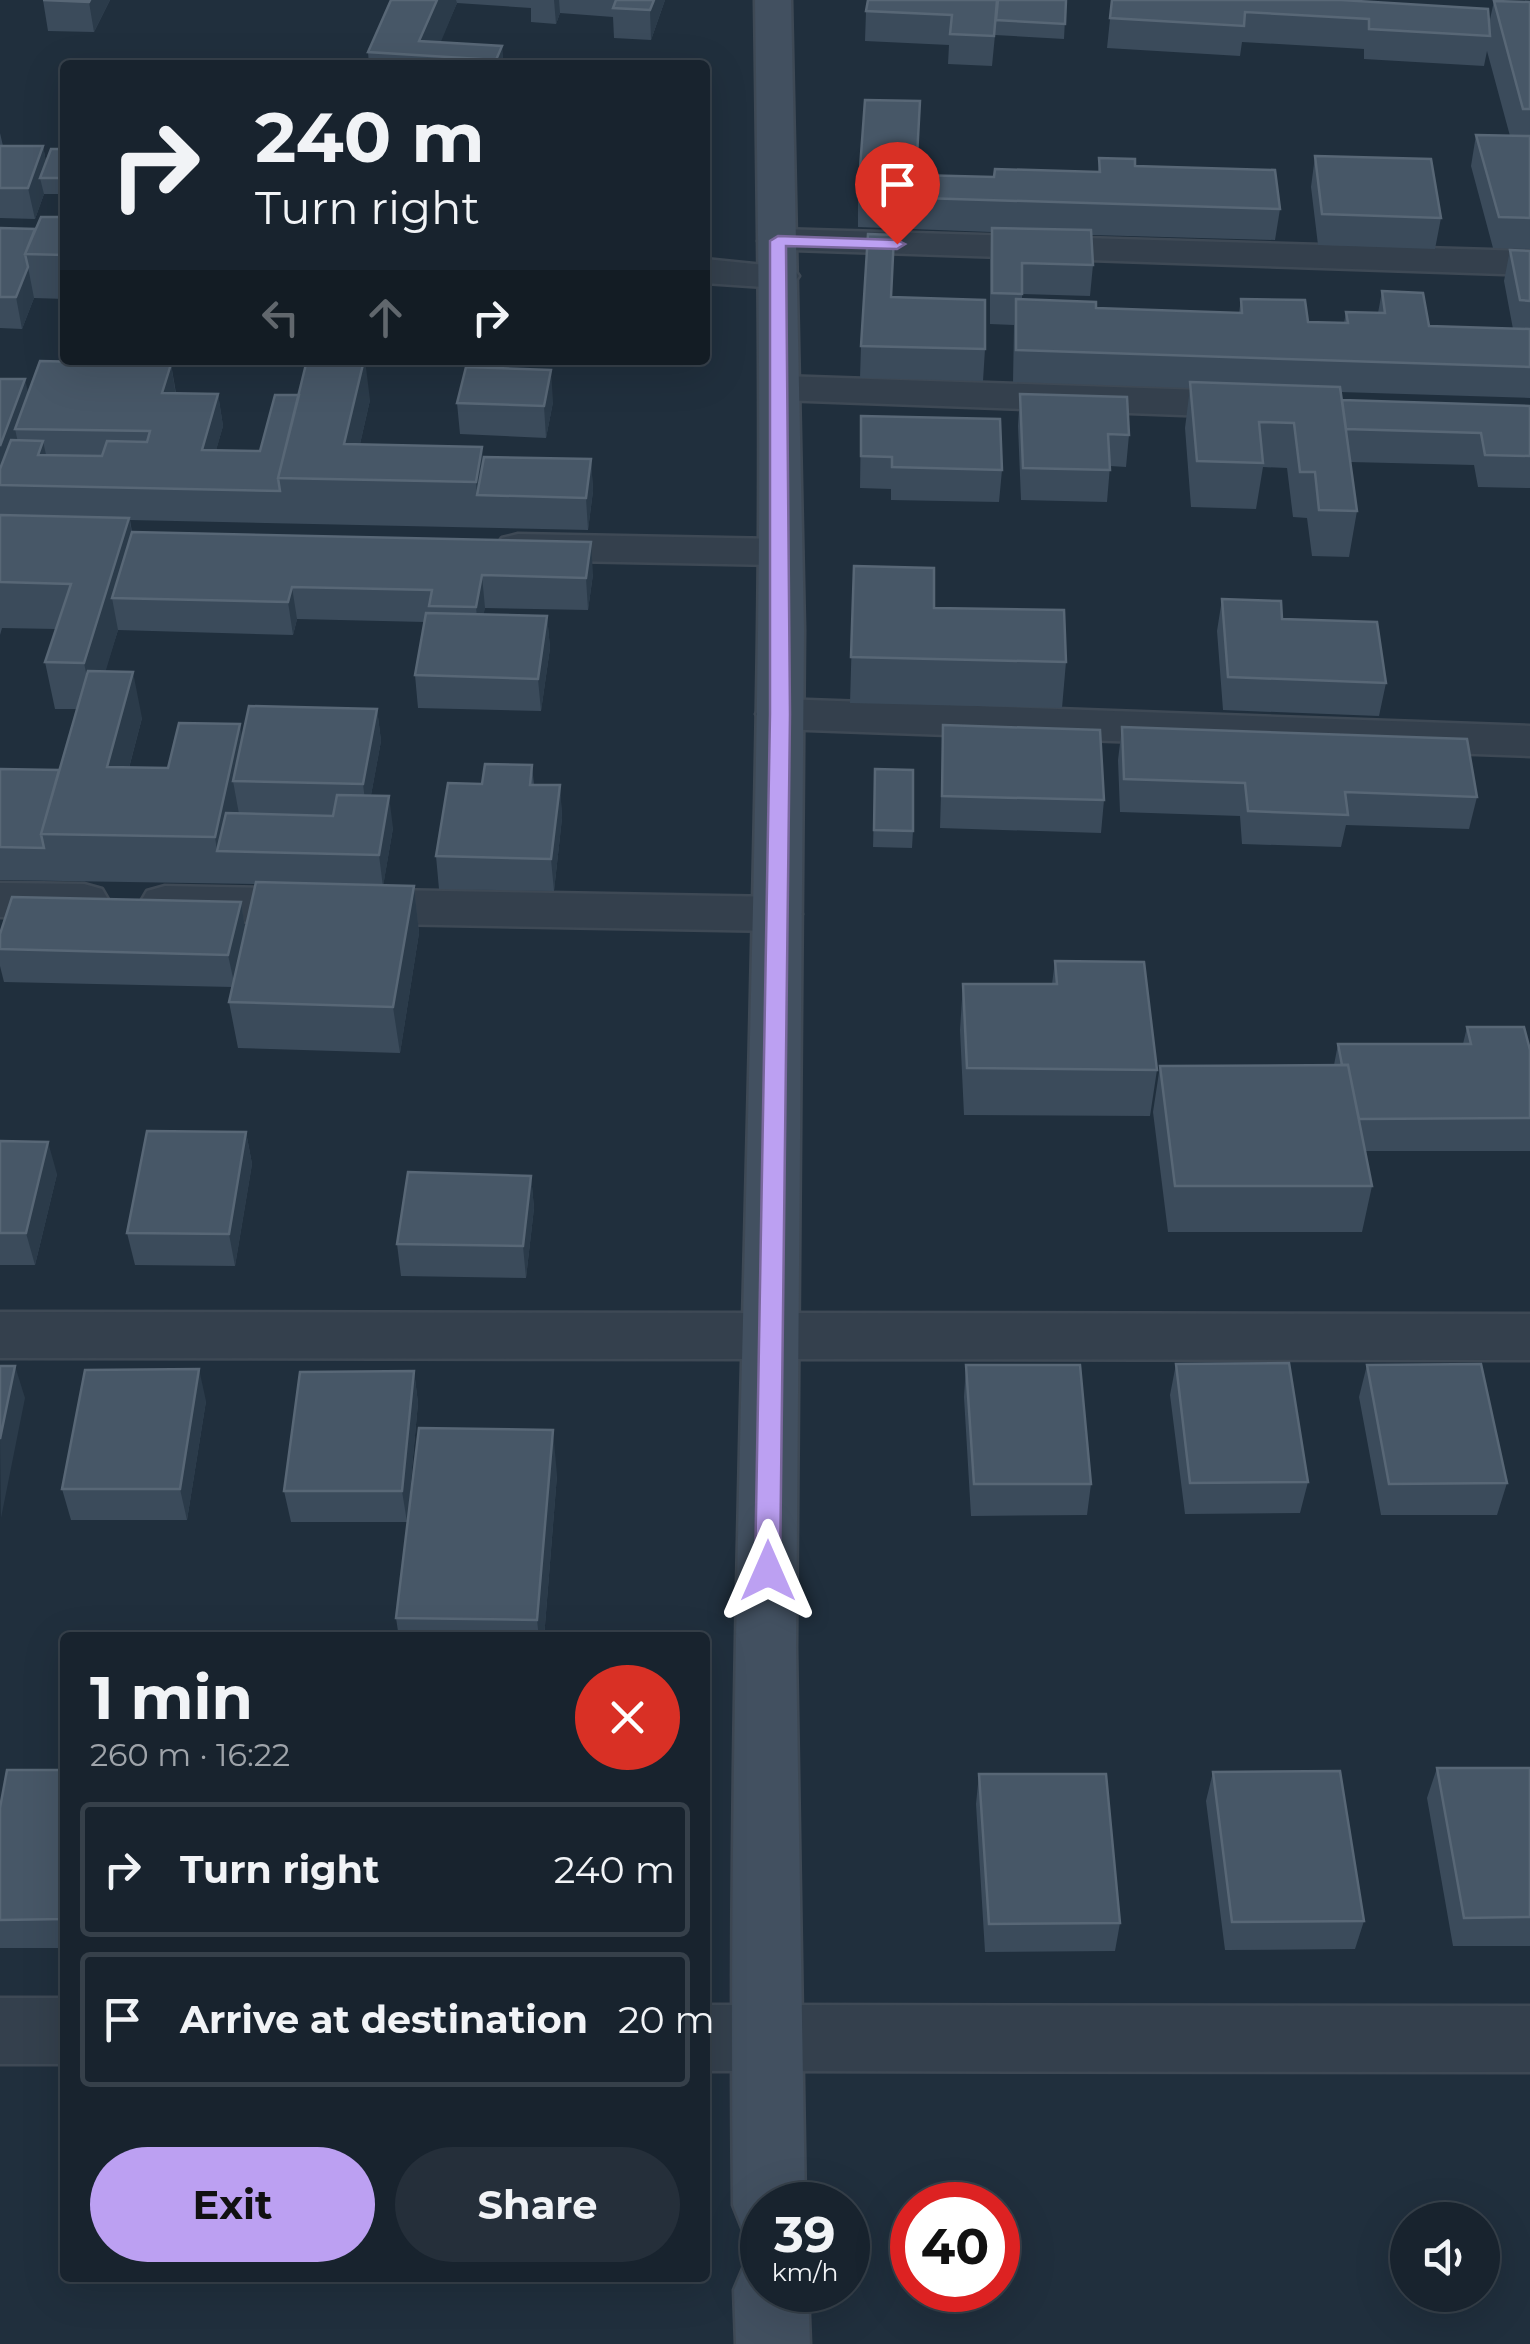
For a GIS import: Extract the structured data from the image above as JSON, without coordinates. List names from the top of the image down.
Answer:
{
  "page": {
    "turn": ["240 m", "Turn right"],
    "heading": ["1 min", "260 m · 16:22"],
    "list": [
      {
        "name": "Turn right",
        "value": "240 m"
      },
      {
        "name": "Arrive at destination",
        "value": "20 m"
      }
    ],
    "buttons": ["Exit", "Share"],
    "speed": "39 km/h",
    "limit": "40"
  }
}
